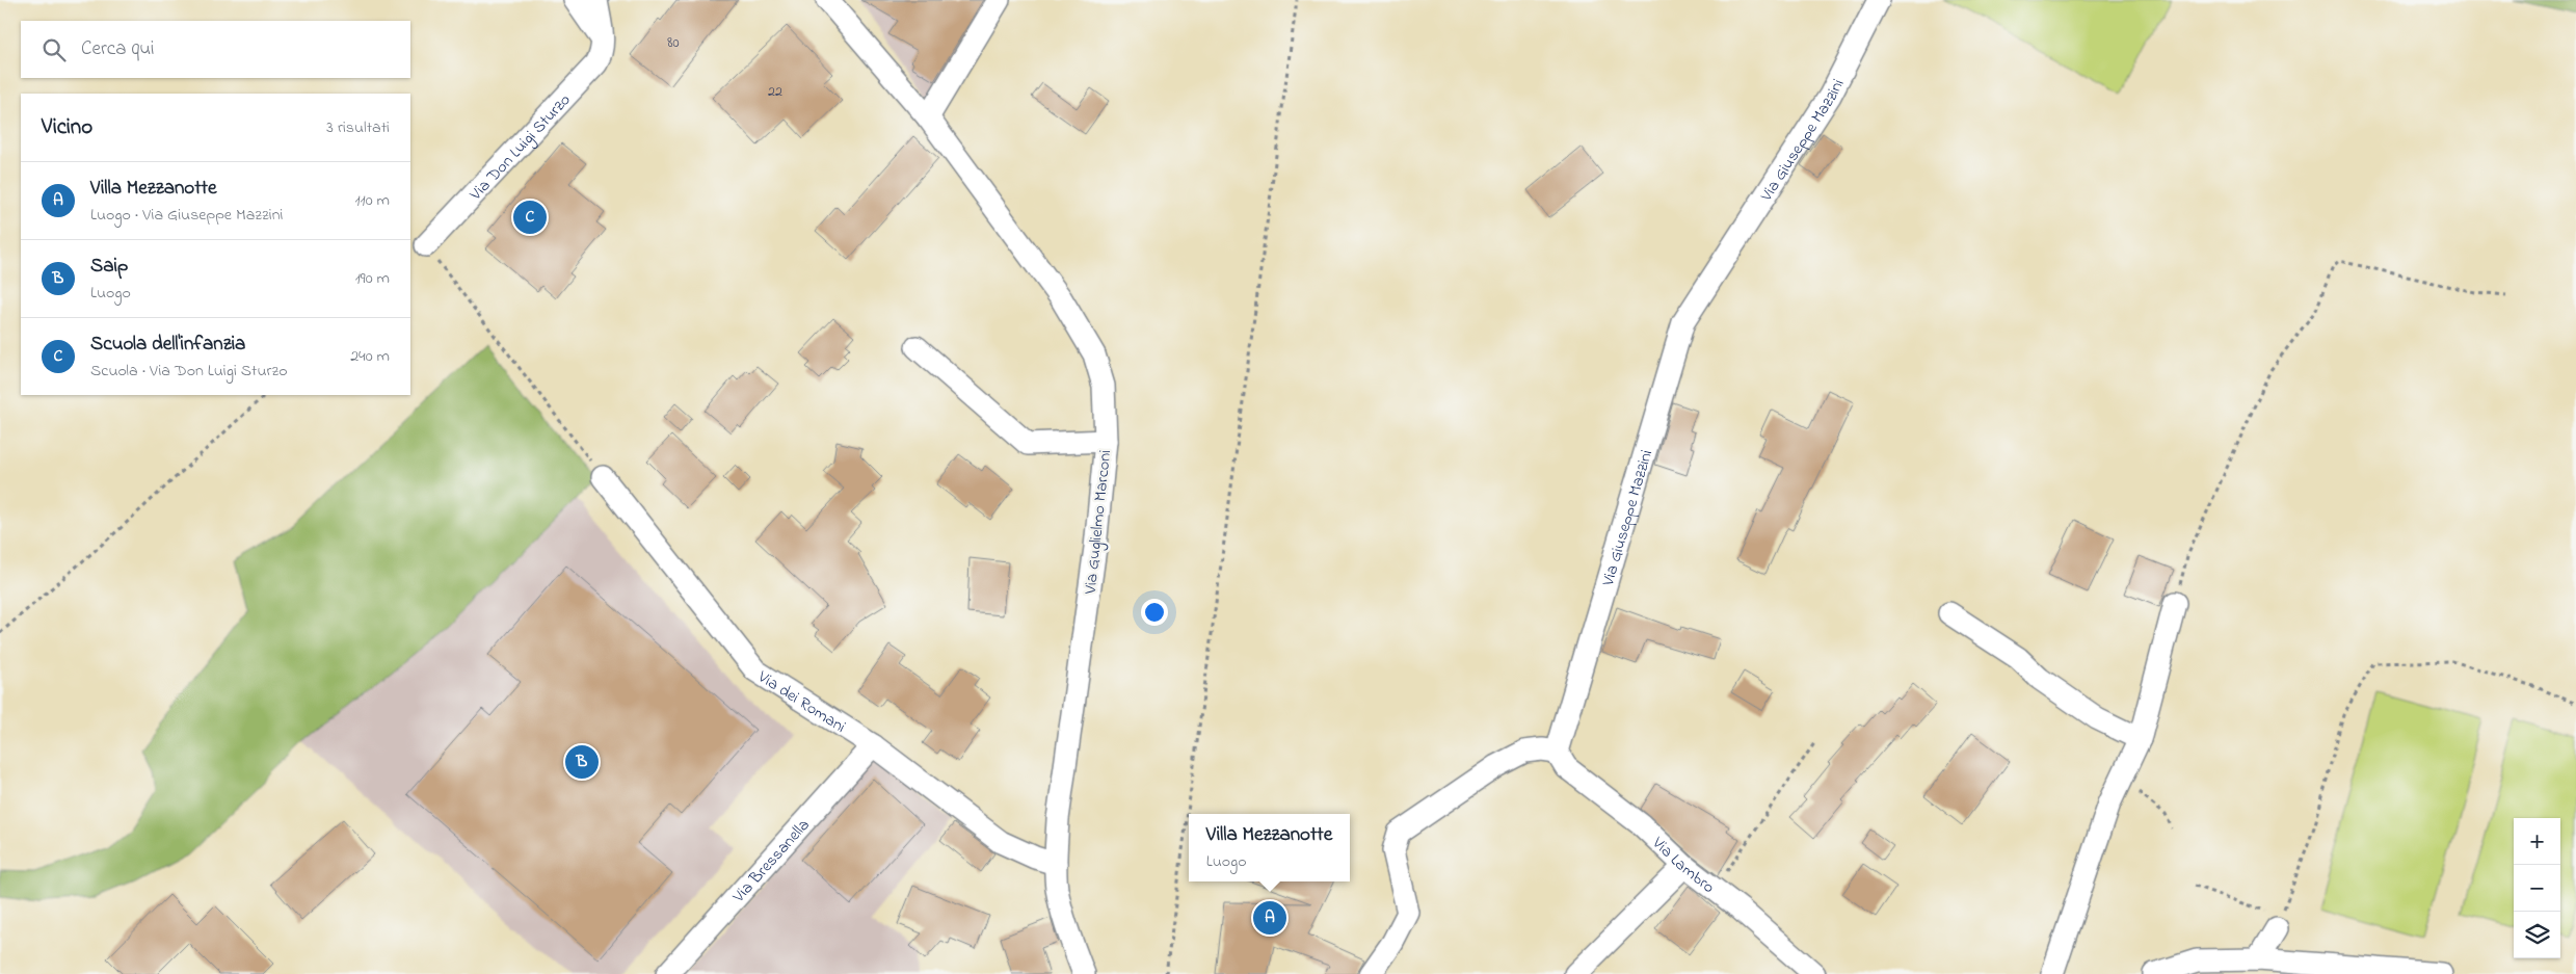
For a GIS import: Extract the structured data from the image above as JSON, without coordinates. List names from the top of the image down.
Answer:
{
  "streets": {
    "street": [
      "Via Giuseppe Mazzini",
      "Via Don Luigi Sturzo",
      "Via Guglielmo Marconi",
      "Via dei Romani",
      "Via Bressanella",
      "Via Lambro"
    ]
  },
  "crossings": [
    ["Via Giuseppe Mazzini", "Via Lambro"],
    ["Via Guglielmo Marconi", "Via dei Romani"],
    ["Via dei Romani", "Via Bressanella"]
  ],
  "house_numbers": ["80", "22"],
  "page": {
    "search": "Cerca qui",
    "heading": ["Vicino", "3 risultati"],
    "list": [
      {
        "mark": "A",
        "name": "Villa Mezzanotte",
        "note": "Luogo · Via Giuseppe Mazzini",
        "value": "110 m"
      },
      {
        "mark": "B",
        "name": "Saip",
        "note": "Luogo",
        "value": "190 m"
      },
      {
        "mark": "C",
        "name": "Scuola dell'infanzia",
        "note": "Scuola · Via Don Luigi Sturzo",
        "value": "240 m"
      }
    ],
    "pins": ["C", "B", "A"],
    "popup": ["Villa Mezzanotte", "Luogo"],
    "map_buttons": ["+", "−"]
  }
}
